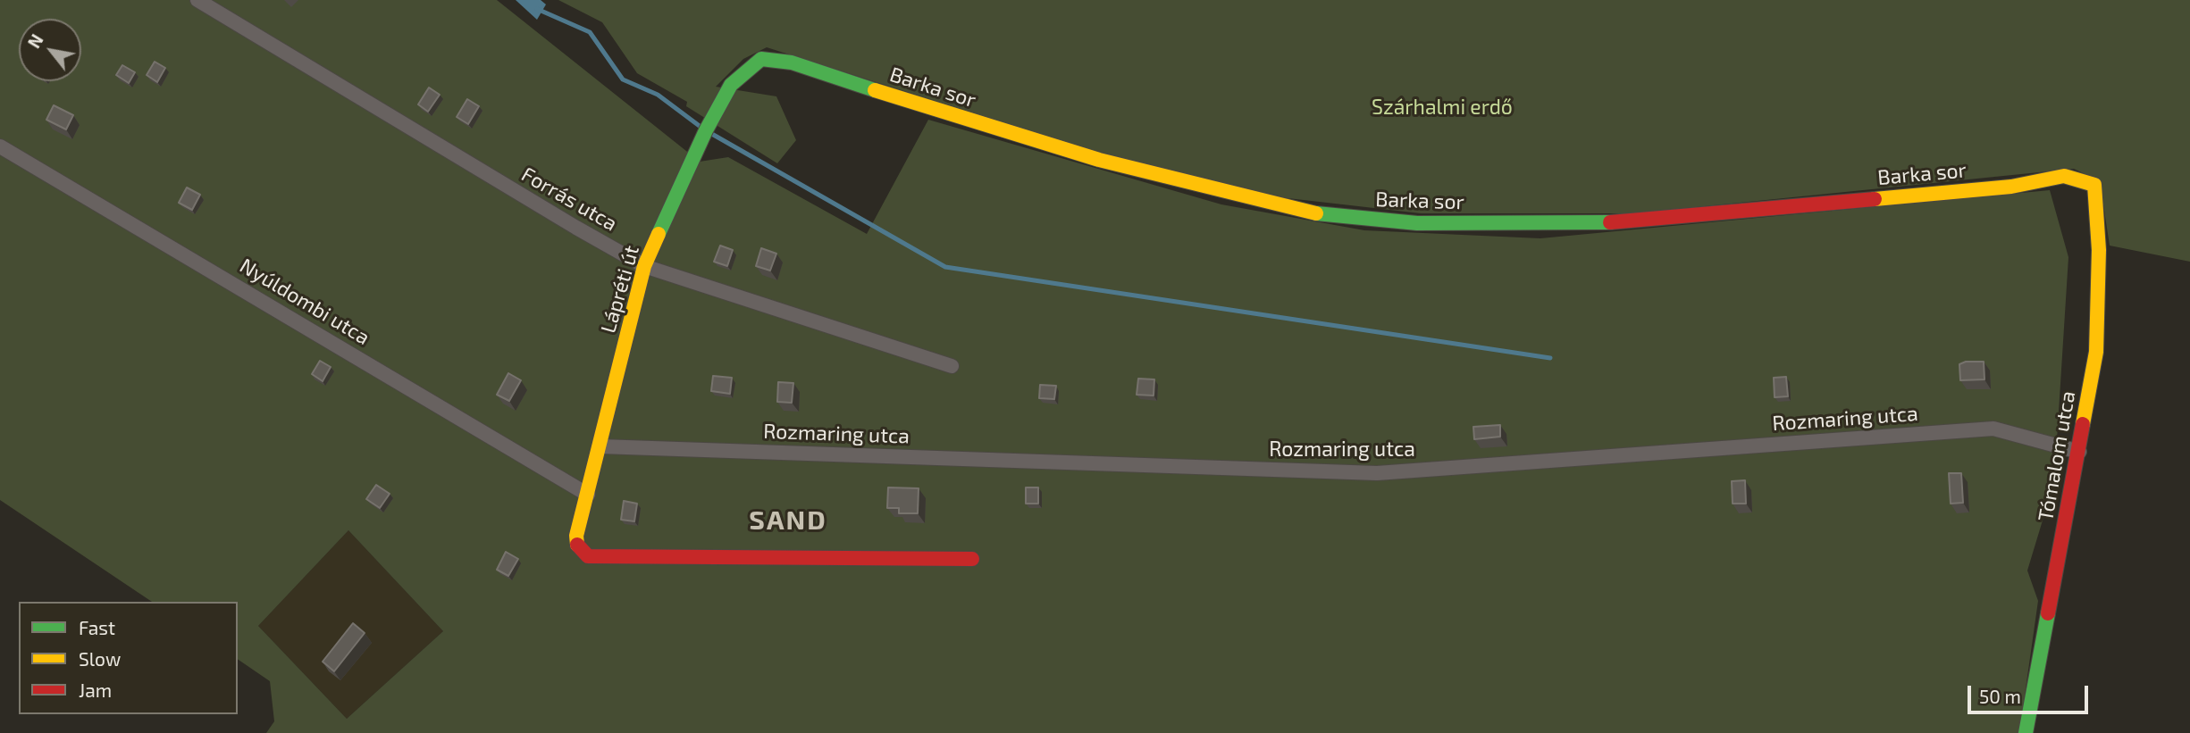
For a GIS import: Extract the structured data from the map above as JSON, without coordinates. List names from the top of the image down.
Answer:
{
  "streets": {
    "street": [
      "Barka sor",
      "Forrás utca",
      "Lápréti út",
      "Nyúldombi utca",
      "Rozmaring utca",
      "Tómalom utca"
    ]
  },
  "crossings": [
    ["Barka sor", "Lápréti út"],
    ["Barka sor", "Tómalom utca"],
    ["Forrás utca", "Lápréti út"],
    ["Lápréti út", "Nyúldombi utca"],
    ["Lápréti út", "Rozmaring utca"],
    ["Rozmaring utca", "Tómalom utca"]
  ],
  "districts": ["SAND"],
  "parks": ["Szárhalmi erdő"],
  "legend": ["Fast", "Slow", "Jam"],
  "scale_bar": "50 m",
  "north": "top left"
}
